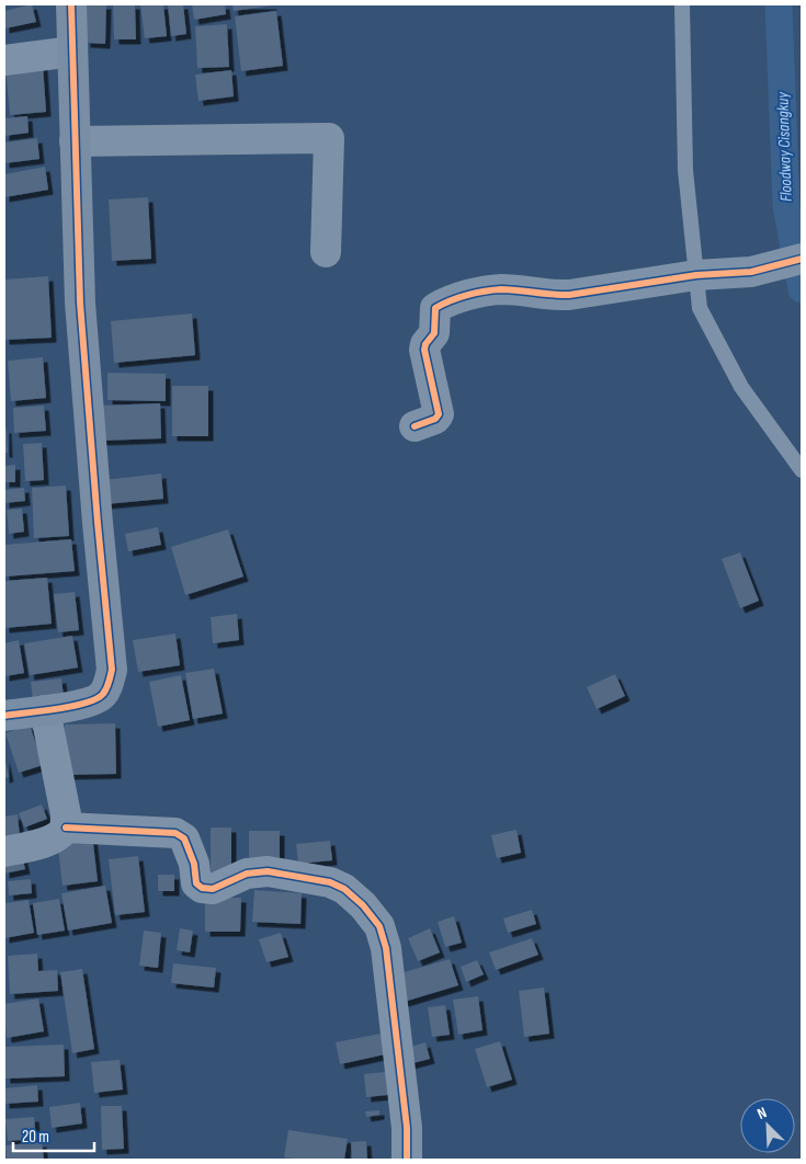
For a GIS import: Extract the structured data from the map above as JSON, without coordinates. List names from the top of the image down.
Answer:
{
  "water": ["Floodway Cisangkuy"],
  "scale_bar": "20 m",
  "north": "top left"
}
